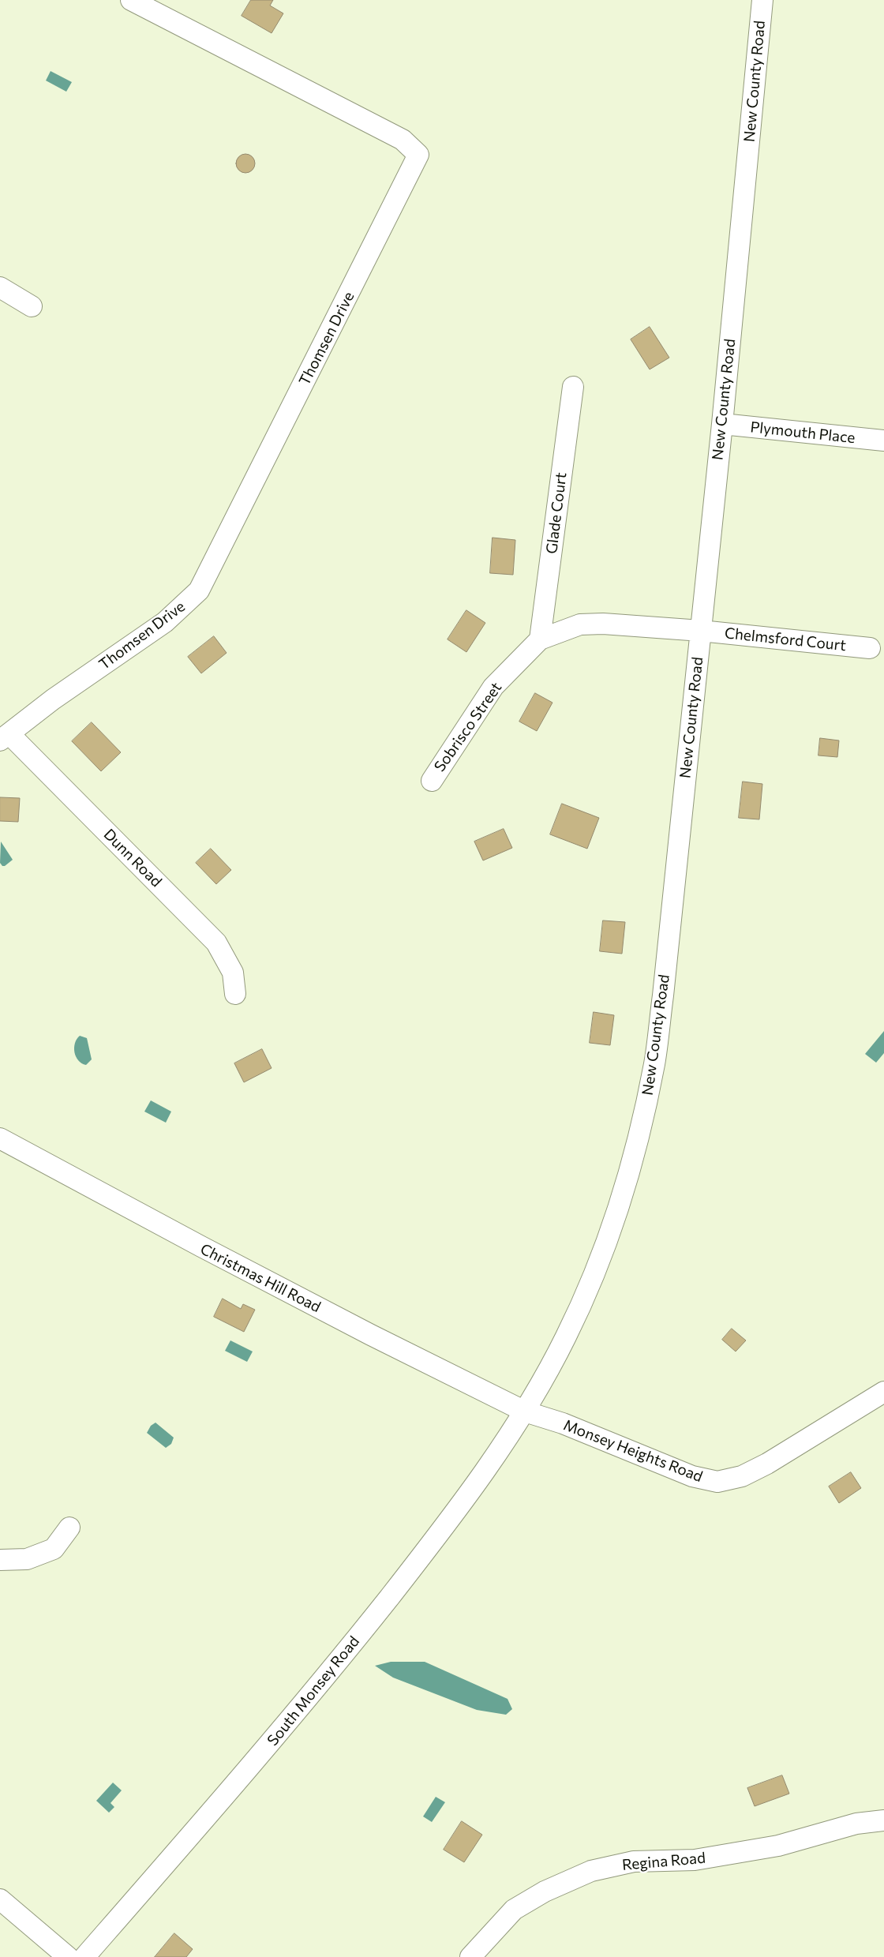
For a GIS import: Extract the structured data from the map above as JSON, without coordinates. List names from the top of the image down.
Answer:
{
  "streets": {
    "street": [
      "New County Road",
      "Thomsen Drive",
      "Plymouth Place",
      "Glade Court",
      "Chelmsford Court",
      "Sobrisco Street",
      "Dunn Road",
      "Christmas Hill Road",
      "Monsey Heights Road",
      "South Monsey Road",
      "Regina Road"
    ]
  },
  "crossings": [
    ["New County Road", "Plymouth Place"],
    ["New County Road", "Chelmsford Court"],
    ["New County Road", "Sobrisco Street"],
    ["New County Road", "Christmas Hill Road"],
    ["New County Road", "Monsey Heights Road"],
    ["New County Road", "South Monsey Road"],
    ["Thomsen Drive", "Dunn Road"],
    ["Glade Court", "Sobrisco Street"],
    ["Chelmsford Court", "Sobrisco Street"],
    ["Christmas Hill Road", "Monsey Heights Road"],
    ["Christmas Hill Road", "South Monsey Road"],
    ["Monsey Heights Road", "South Monsey Road"]
  ]
}
